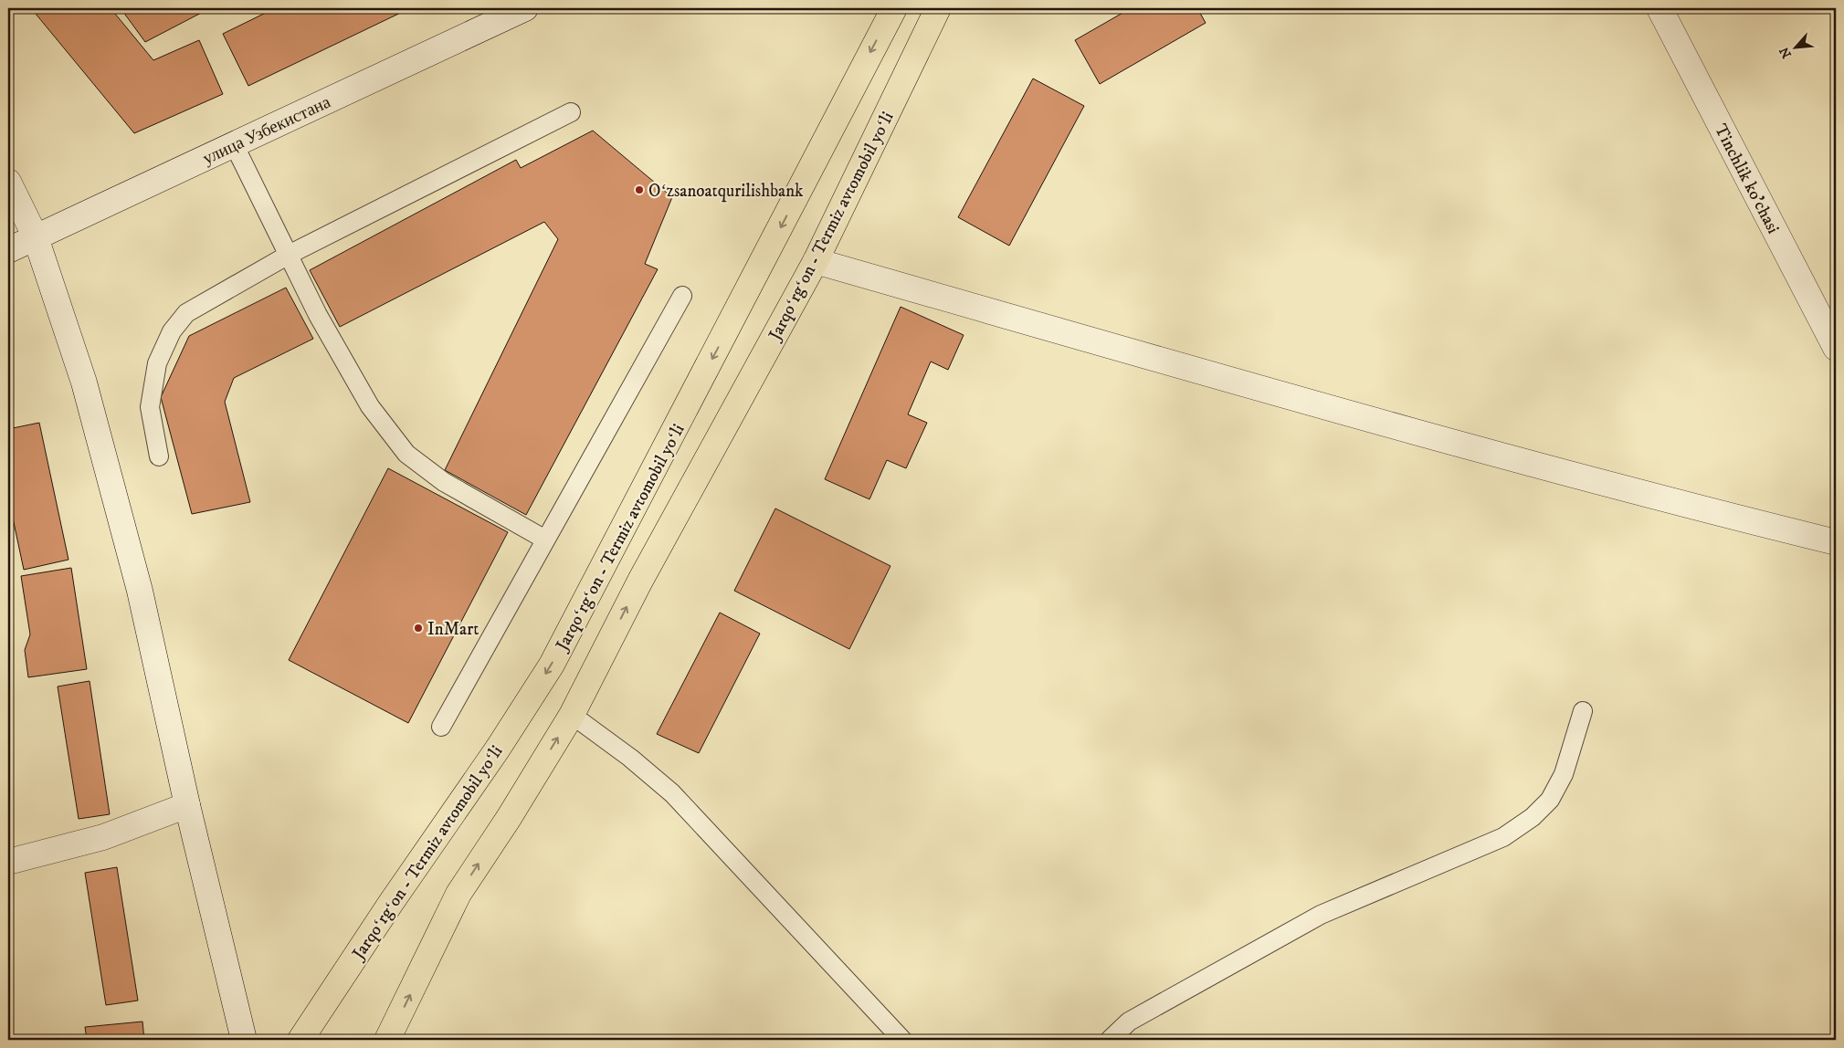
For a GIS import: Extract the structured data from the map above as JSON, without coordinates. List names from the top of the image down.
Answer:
{
  "streets": {
    "highway": ["Jarqoʻrgʻon - Termiz avtomobil yoʻli"],
    "street": ["улица Узбекистана", "Tinchlik ko'chasi"]
  },
  "places": ["Oʻzsanoatqurilishbank", "InMart"],
  "north": "bottom left"
}
